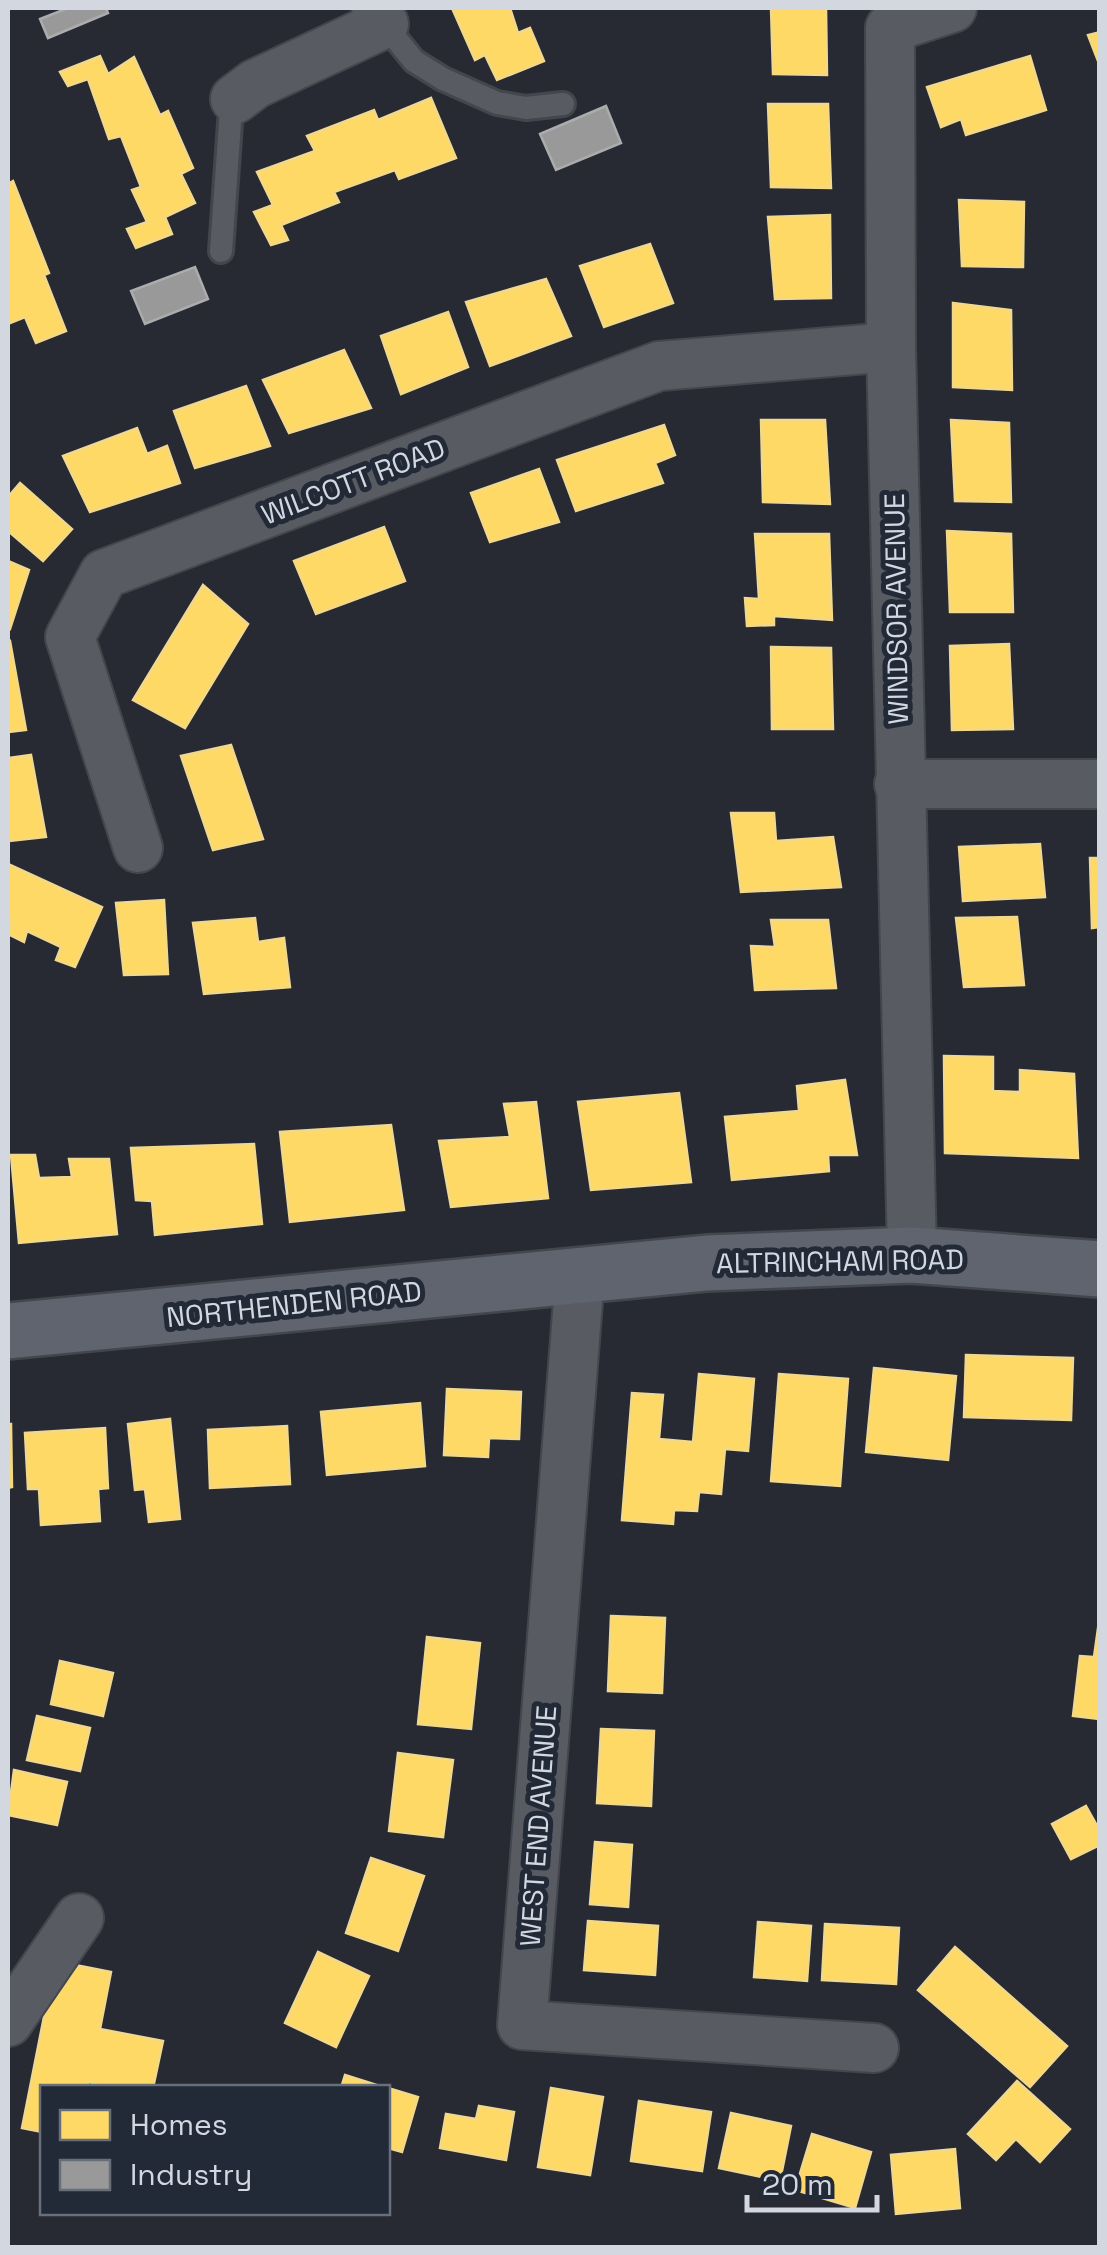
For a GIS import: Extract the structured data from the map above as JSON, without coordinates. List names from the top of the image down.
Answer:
{
  "streets": {
    "main road": ["ALTRINCHAM ROAD", "NORTHENDEN ROAD"],
    "street": ["WILCOTT ROAD", "WINDSOR AVENUE", "WEST END AVENUE"]
  },
  "crossings": [
    ["WILCOTT ROAD", "WINDSOR AVENUE"],
    ["WINDSOR AVENUE", "ALTRINCHAM ROAD"],
    ["ALTRINCHAM ROAD", "NORTHENDEN ROAD"],
    ["ALTRINCHAM ROAD", "WEST END AVENUE"],
    ["NORTHENDEN ROAD", "WEST END AVENUE"]
  ],
  "legend": ["Homes", "Industry"],
  "scale_bar": "20 m"
}
